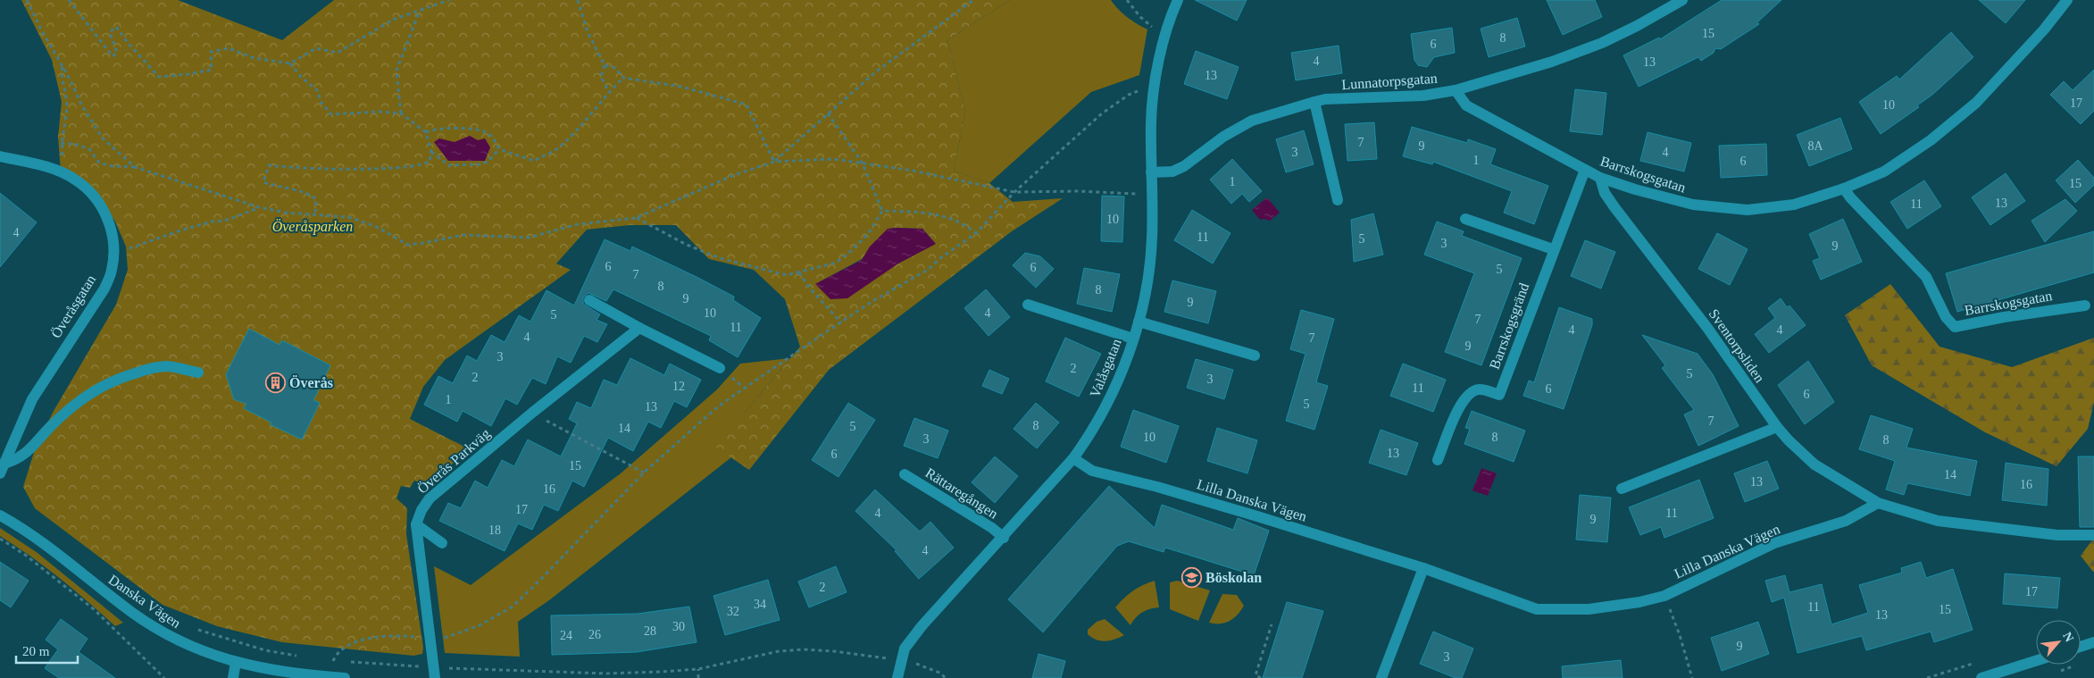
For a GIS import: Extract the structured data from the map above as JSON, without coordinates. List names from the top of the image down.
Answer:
{
  "streets": {
    "street": [
      "Lunnatorpsgatan",
      "Barrskogsgatan",
      "Överåsgatan",
      "Barrskogsgränd",
      "Sventorpsliden",
      "Valåsgatan",
      "Överås Parkväg",
      "Rättaregången",
      "Lilla Danska Vägen",
      "Danska Vägen"
    ]
  },
  "crossings": [
    ["Lunnatorpsgatan", "Barrskogsgatan"],
    ["Lunnatorpsgatan", "Valåsgatan"],
    ["Barrskogsgatan", "Barrskogsgränd"],
    ["Barrskogsgatan", "Sventorpsliden"],
    ["Sventorpsliden", "Lilla Danska Vägen"],
    ["Valåsgatan", "Rättaregången"],
    ["Valåsgatan", "Lilla Danska Vägen"]
  ],
  "parks": ["Överåsparken"],
  "places": {
    "building": ["Överås"],
    "school or university": ["Böskolan"]
  },
  "house_numbers": [
    "15",
    "8",
    "6",
    "4",
    "13",
    "13",
    "17",
    "10",
    "7",
    "9",
    "8A",
    "3",
    "4",
    "1",
    "6",
    "1",
    "15",
    "13",
    "11",
    "10",
    "4",
    "11",
    "5",
    "3",
    "9",
    "6",
    "6",
    "5",
    "7",
    "8",
    "8",
    "9",
    "9",
    "10",
    "4",
    "5",
    "7",
    "11",
    "4",
    "4",
    "4",
    "7",
    "9",
    "3",
    "2",
    "5",
    "2",
    "3",
    "12",
    "11",
    "6",
    "6",
    "1",
    "5",
    "13",
    "7",
    "8",
    "5",
    "14",
    "10",
    "8",
    "3",
    "8",
    "13",
    "6",
    "15",
    "14",
    "13",
    "16",
    "16",
    "17",
    "4",
    "11",
    "9",
    "18",
    "4",
    "2",
    "17",
    "34",
    "11",
    "15",
    "32",
    "13",
    "30",
    "28",
    "26",
    "24",
    "9",
    "3"
  ],
  "scale_bar": "20 m",
  "north": "top right"
}
